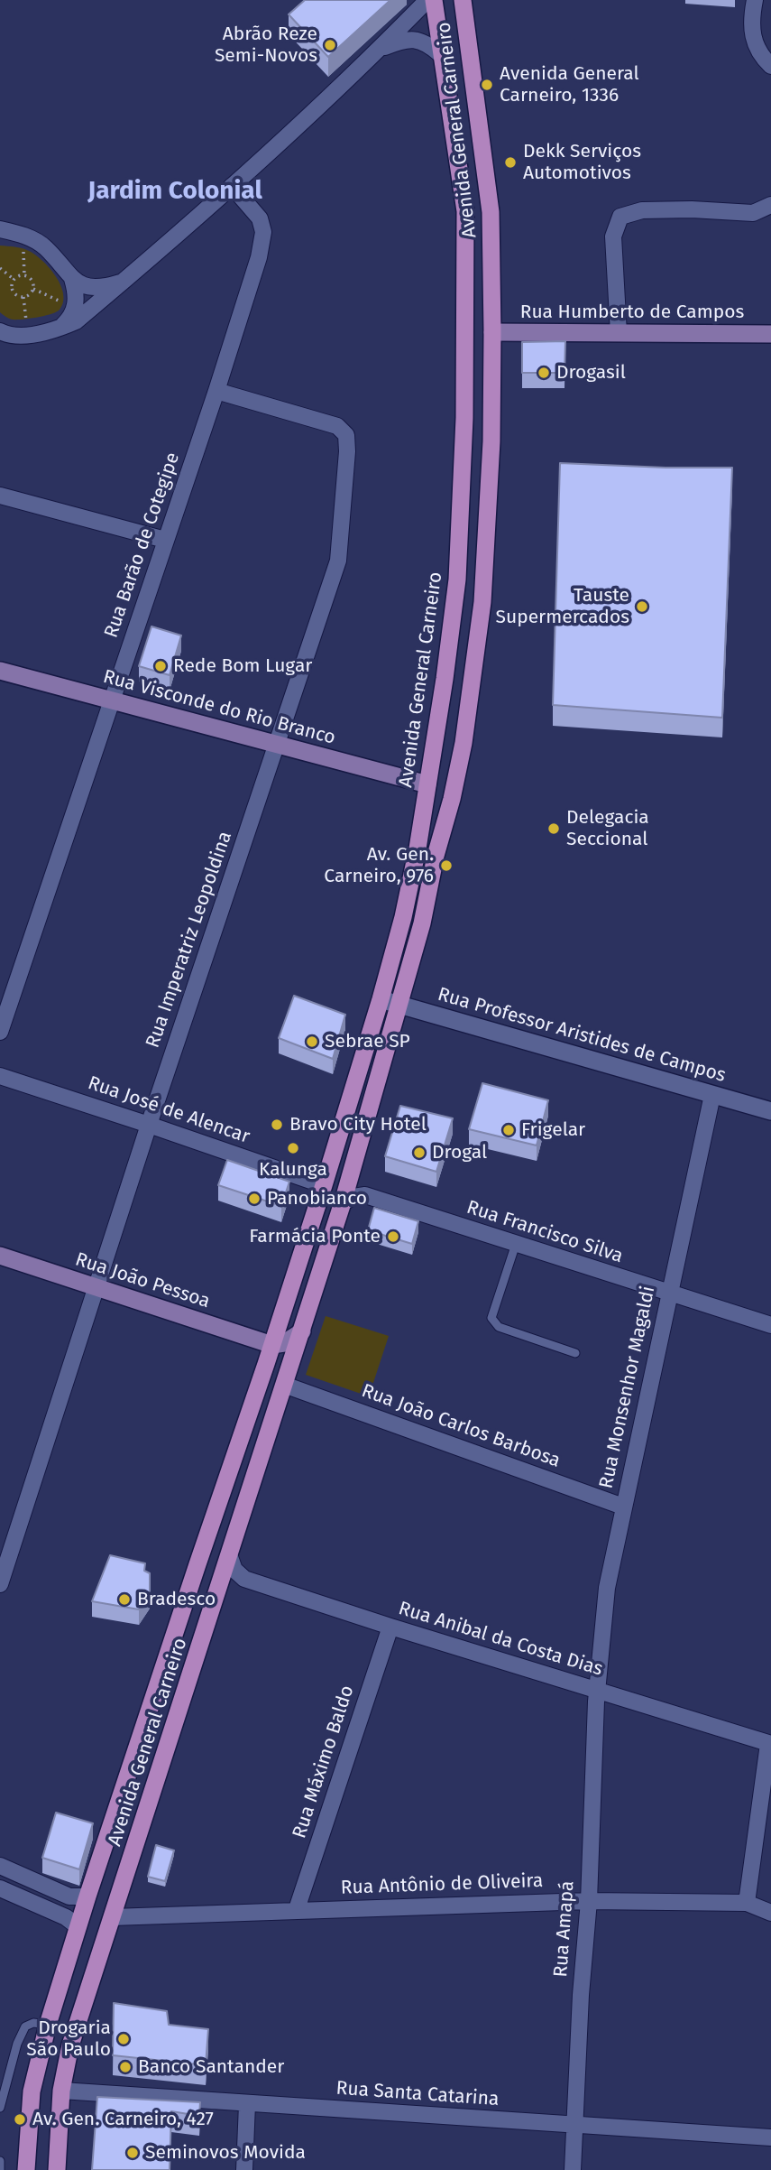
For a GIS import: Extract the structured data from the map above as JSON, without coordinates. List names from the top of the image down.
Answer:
{
  "streets": {
    "main road": [
      "Avenida General Carneiro",
      "Rua Humberto de Campos",
      "Rua Visconde do Rio Branco",
      "Rua João Pessoa"
    ],
    "street": [
      "Rua Barão de Cotegipe",
      "Rua Imperatriz Leopoldina",
      "Rua Professor Aristides de Campos",
      "Rua José de Alencar",
      "Rua Francisco Silva",
      "Rua Monsenhor Magaldi",
      "Rua João Carlos Barbosa",
      "Rua Anibal da Costa Dias",
      "Rua Máximo Baldo",
      "Rua Antônio de Oliveira",
      "Rua Amapá",
      "Rua Santa Catarina"
    ]
  },
  "crossings": [
    ["Avenida General Carneiro", "Rua Humberto de Campos"],
    ["Avenida General Carneiro", "Rua Visconde do Rio Branco"],
    ["Avenida General Carneiro", "Rua Professor Aristides de Campos"],
    ["Avenida General Carneiro", "Rua José de Alencar"],
    ["Avenida General Carneiro", "Rua Francisco Silva"],
    ["Avenida General Carneiro", "Rua João Pessoa"],
    ["Avenida General Carneiro", "Rua João Carlos Barbosa"],
    ["Avenida General Carneiro", "Rua Anibal da Costa Dias"],
    ["Avenida General Carneiro", "Rua Antônio de Oliveira"],
    ["Avenida General Carneiro", "Rua Santa Catarina"],
    ["Rua Barão de Cotegipe", "Rua Visconde do Rio Branco"],
    ["Rua Barão de Cotegipe", "Rua Imperatriz Leopoldina"],
    ["Rua Visconde do Rio Branco", "Rua Imperatriz Leopoldina"],
    ["Rua Imperatriz Leopoldina", "Rua José de Alencar"],
    ["Rua Imperatriz Leopoldina", "Rua João Pessoa"],
    ["Rua Professor Aristides de Campos", "Rua Monsenhor Magaldi"],
    ["Rua Francisco Silva", "Rua Monsenhor Magaldi"],
    ["Rua Monsenhor Magaldi", "Rua João Carlos Barbosa"],
    ["Rua Monsenhor Magaldi", "Rua Anibal da Costa Dias"],
    ["Rua Monsenhor Magaldi", "Rua Amapá"],
    ["Rua Anibal da Costa Dias", "Rua Máximo Baldo"],
    ["Rua Anibal da Costa Dias", "Rua Amapá"],
    ["Rua Máximo Baldo", "Rua Antônio de Oliveira"],
    ["Rua Antônio de Oliveira", "Rua Amapá"],
    ["Rua Amapá", "Rua Santa Catarina"]
  ],
  "districts": ["Jardim Colonial"],
  "places": [
    "Abrão Reze Semi-Novos",
    "Avenida General Carneiro, 1336",
    "Dekk Serviços Automotivos",
    "Drogasil",
    "Tauste Supermercados",
    "Rede Bom Lugar",
    "Delegacia Seccional",
    "Av. Gen. Carneiro, 976",
    "Sebrae SP",
    "Bravo City Hotel",
    "Frigelar",
    "Kalunga",
    "Drogal",
    "Panobianco",
    "Farmácia Ponte",
    "Bradesco",
    "Drogaria São Paulo",
    "Banco Santander",
    "Av. Gen. Carneiro, 427",
    "Seminovos Movida"
  ]
}
